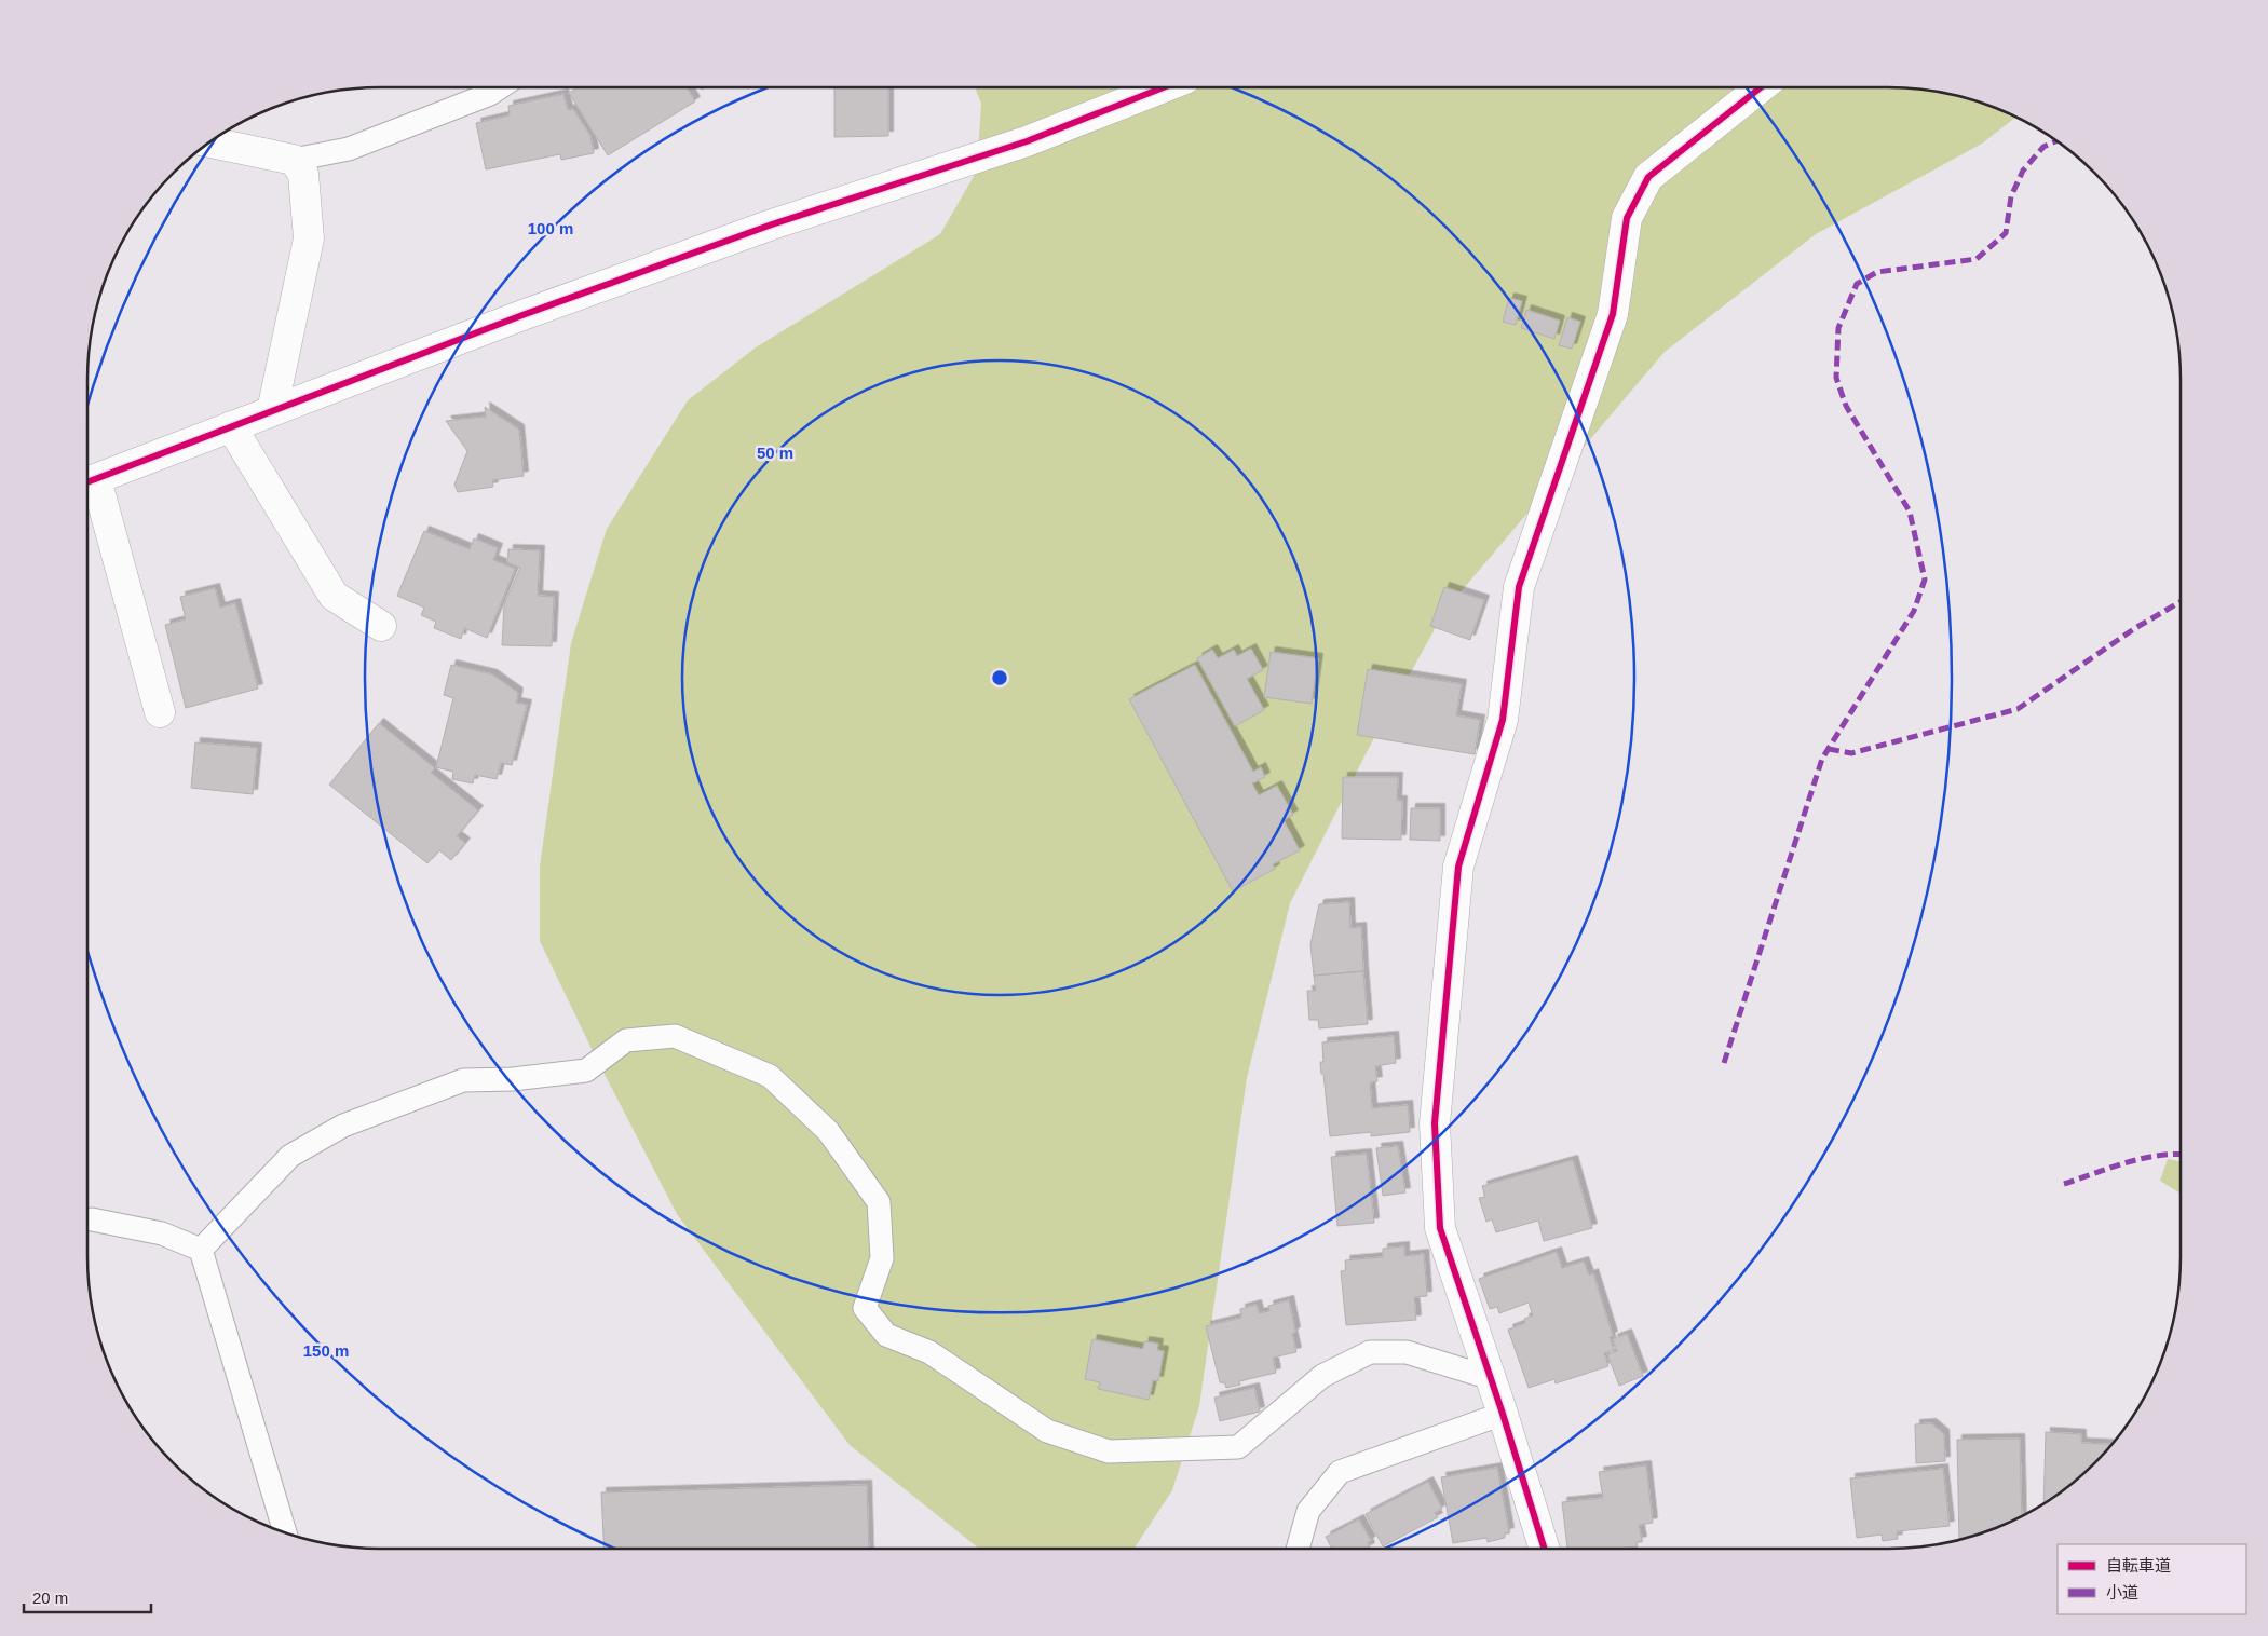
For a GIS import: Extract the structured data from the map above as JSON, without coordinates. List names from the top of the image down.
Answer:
{
  "legend": ["自転車道", "小道"],
  "scale_bar": "20 m",
  "rings": ["100 m", "50 m", "150 m"]
}
